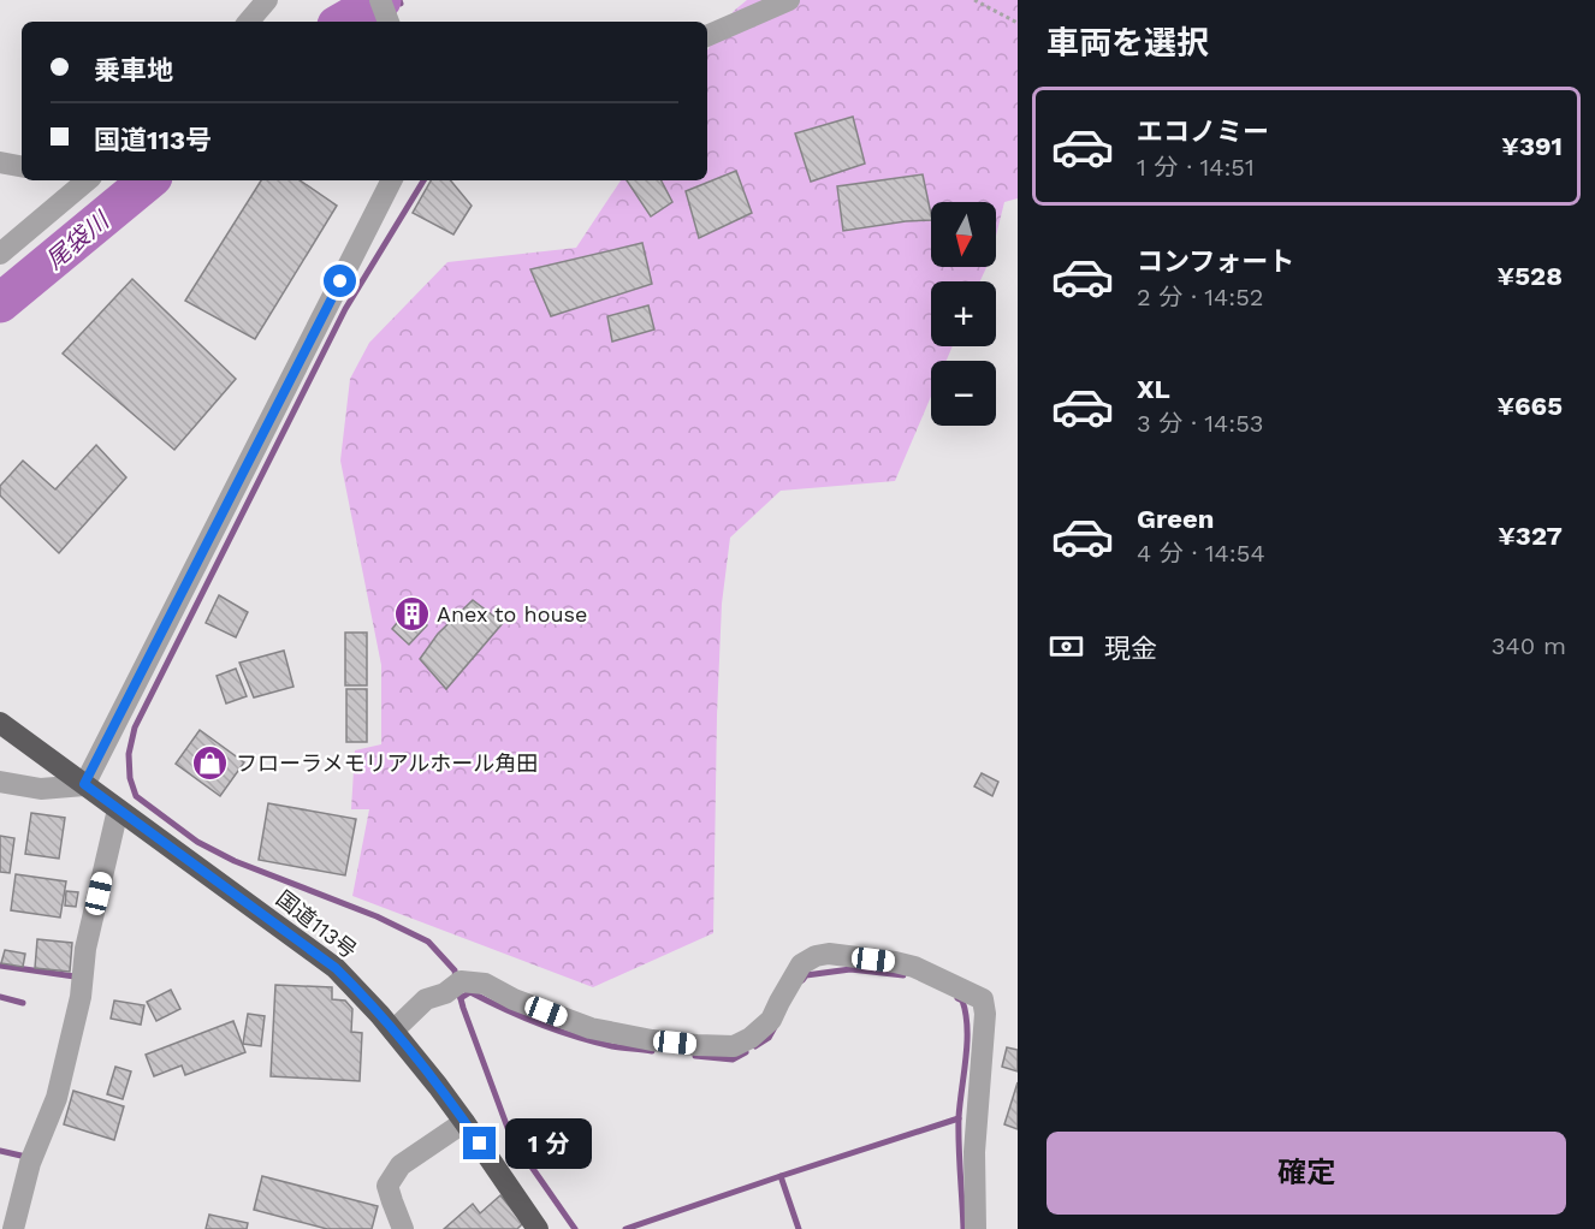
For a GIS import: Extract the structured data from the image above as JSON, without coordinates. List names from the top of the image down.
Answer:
{
  "streets": {
    "highway": ["国道113号"]
  },
  "water": ["尾袋川"],
  "places": {
    "building": ["Anex to house"],
    "shop": ["フローラメモリアルホール角田"]
  },
  "north": "bottom",
  "page": {
    "heading": "車両を選択",
    "banner": ["乗車地", "国道113号"],
    "list": [
      {
        "name": "エコノミー",
        "note": "1 分 · 14:51",
        "value": "¥391"
      },
      {
        "name": "コンフォート",
        "note": "2 分 · 14:52",
        "value": "¥528"
      },
      {
        "name": "XL",
        "note": "3 分 · 14:53",
        "value": "¥665"
      },
      {
        "name": "Green",
        "note": "4 分 · 14:54",
        "value": "¥327"
      }
    ],
    "map_buttons": ["+", "−"],
    "pay": ["現金", "340 m"],
    "buttons": "確定",
    "bubble": "1 分"
  }
}
